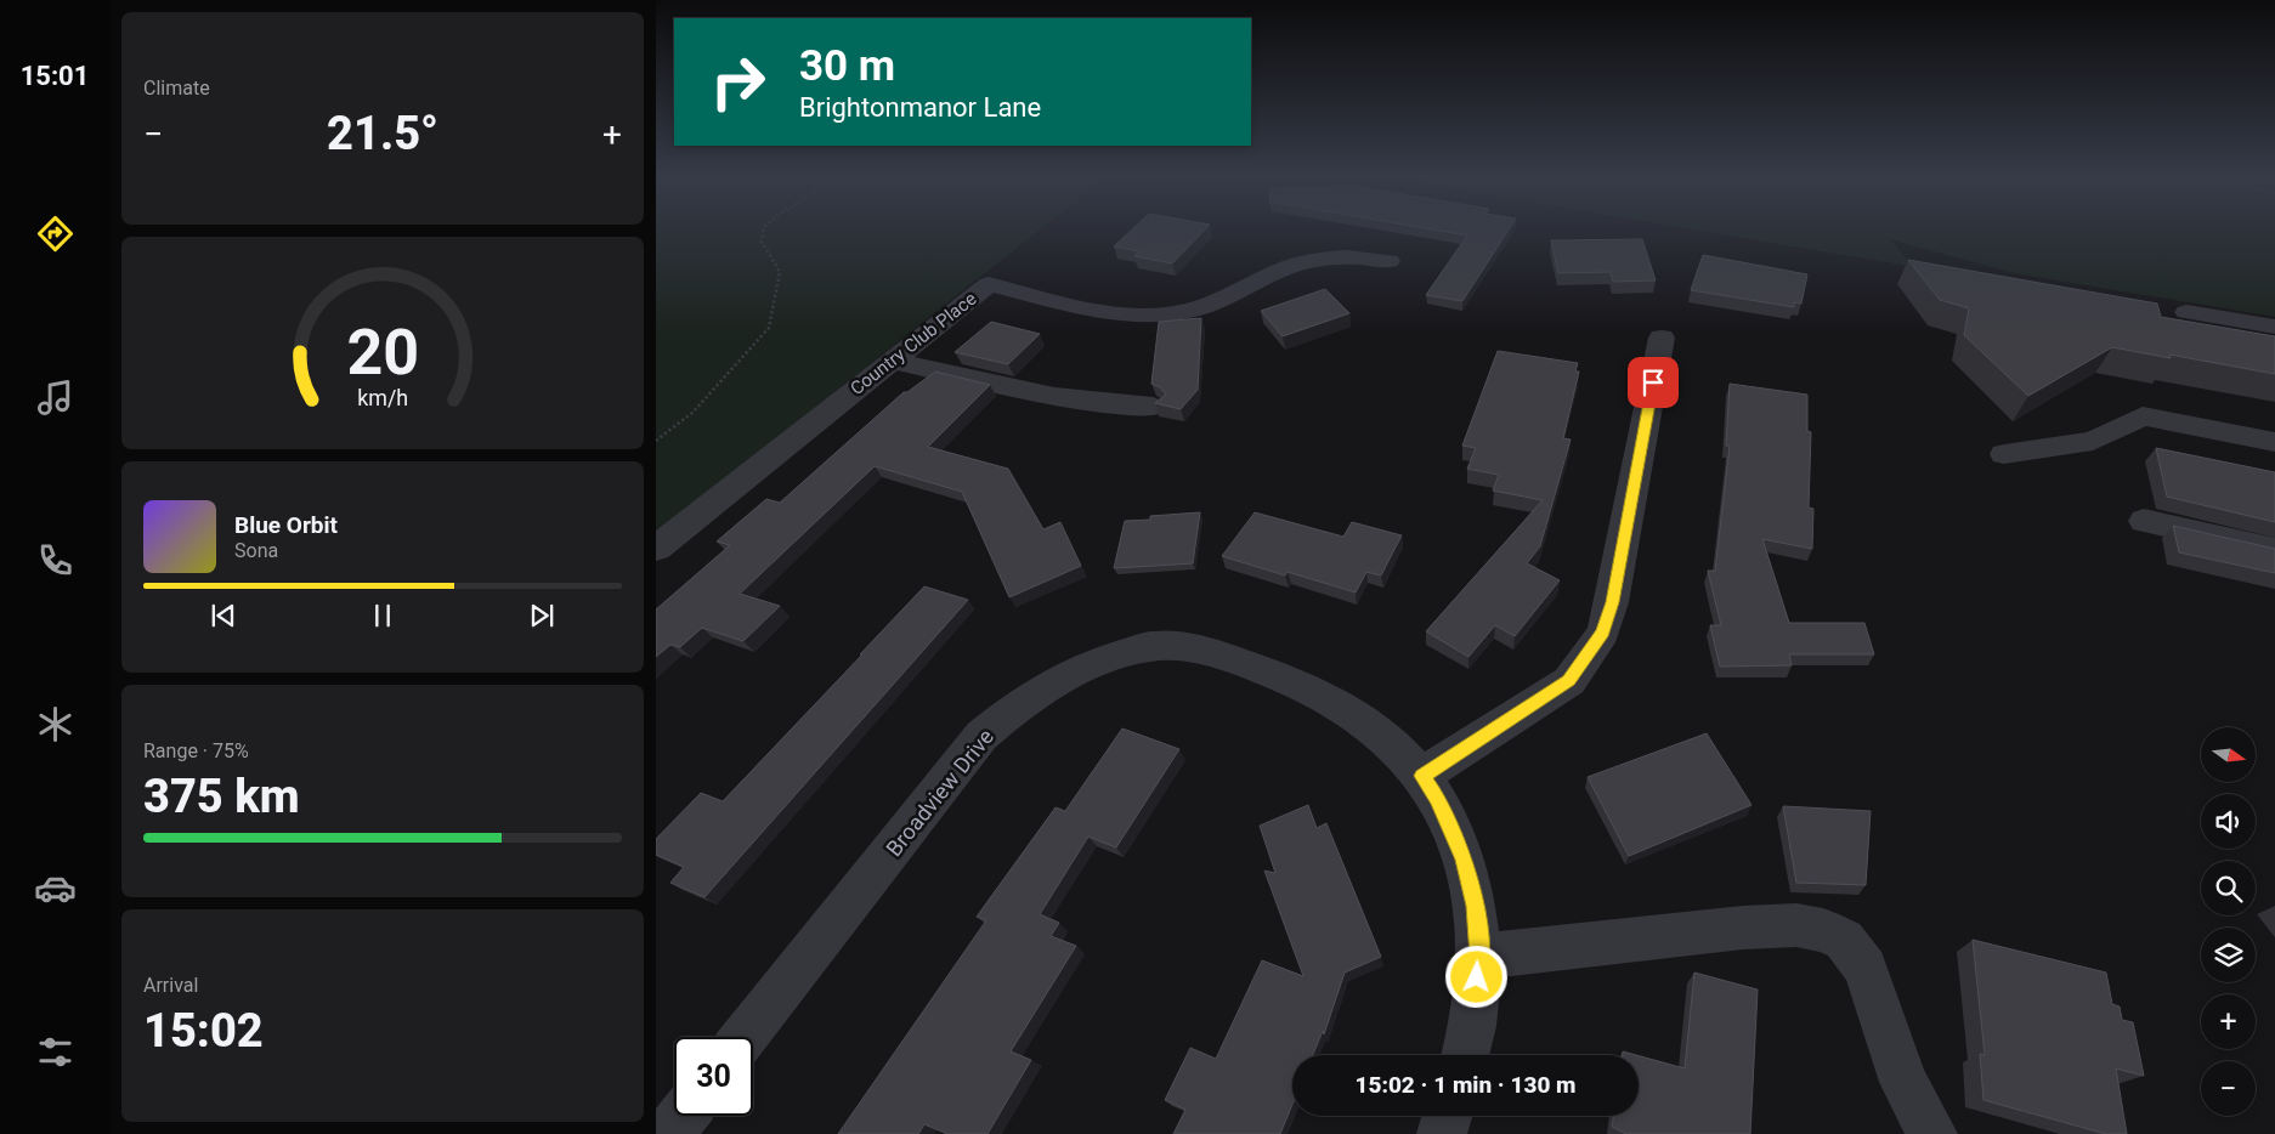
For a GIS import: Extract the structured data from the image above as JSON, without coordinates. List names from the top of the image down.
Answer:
{
  "streets": {
    "street": ["Country Club Place", "Broadview Drive"]
  },
  "north": "right",
  "page": {
    "tabs": "15:01",
    "tile": [
      "Climate",
      ["Range · 75%", "375 km"],
      ["Arrival", "15:02"]
    ],
    "turn": ["30 m", "Brightonmanor Lane"],
    "heat": ["−", "21.5°", "+"],
    "song": ["Blue Orbit", "Sona"],
    "map_buttons": ["+", "−"],
    "limit": "30",
    "trip": "15:02 · 1 min · 130 m",
    "gauge": ["20", "km/h"]
  }
}
